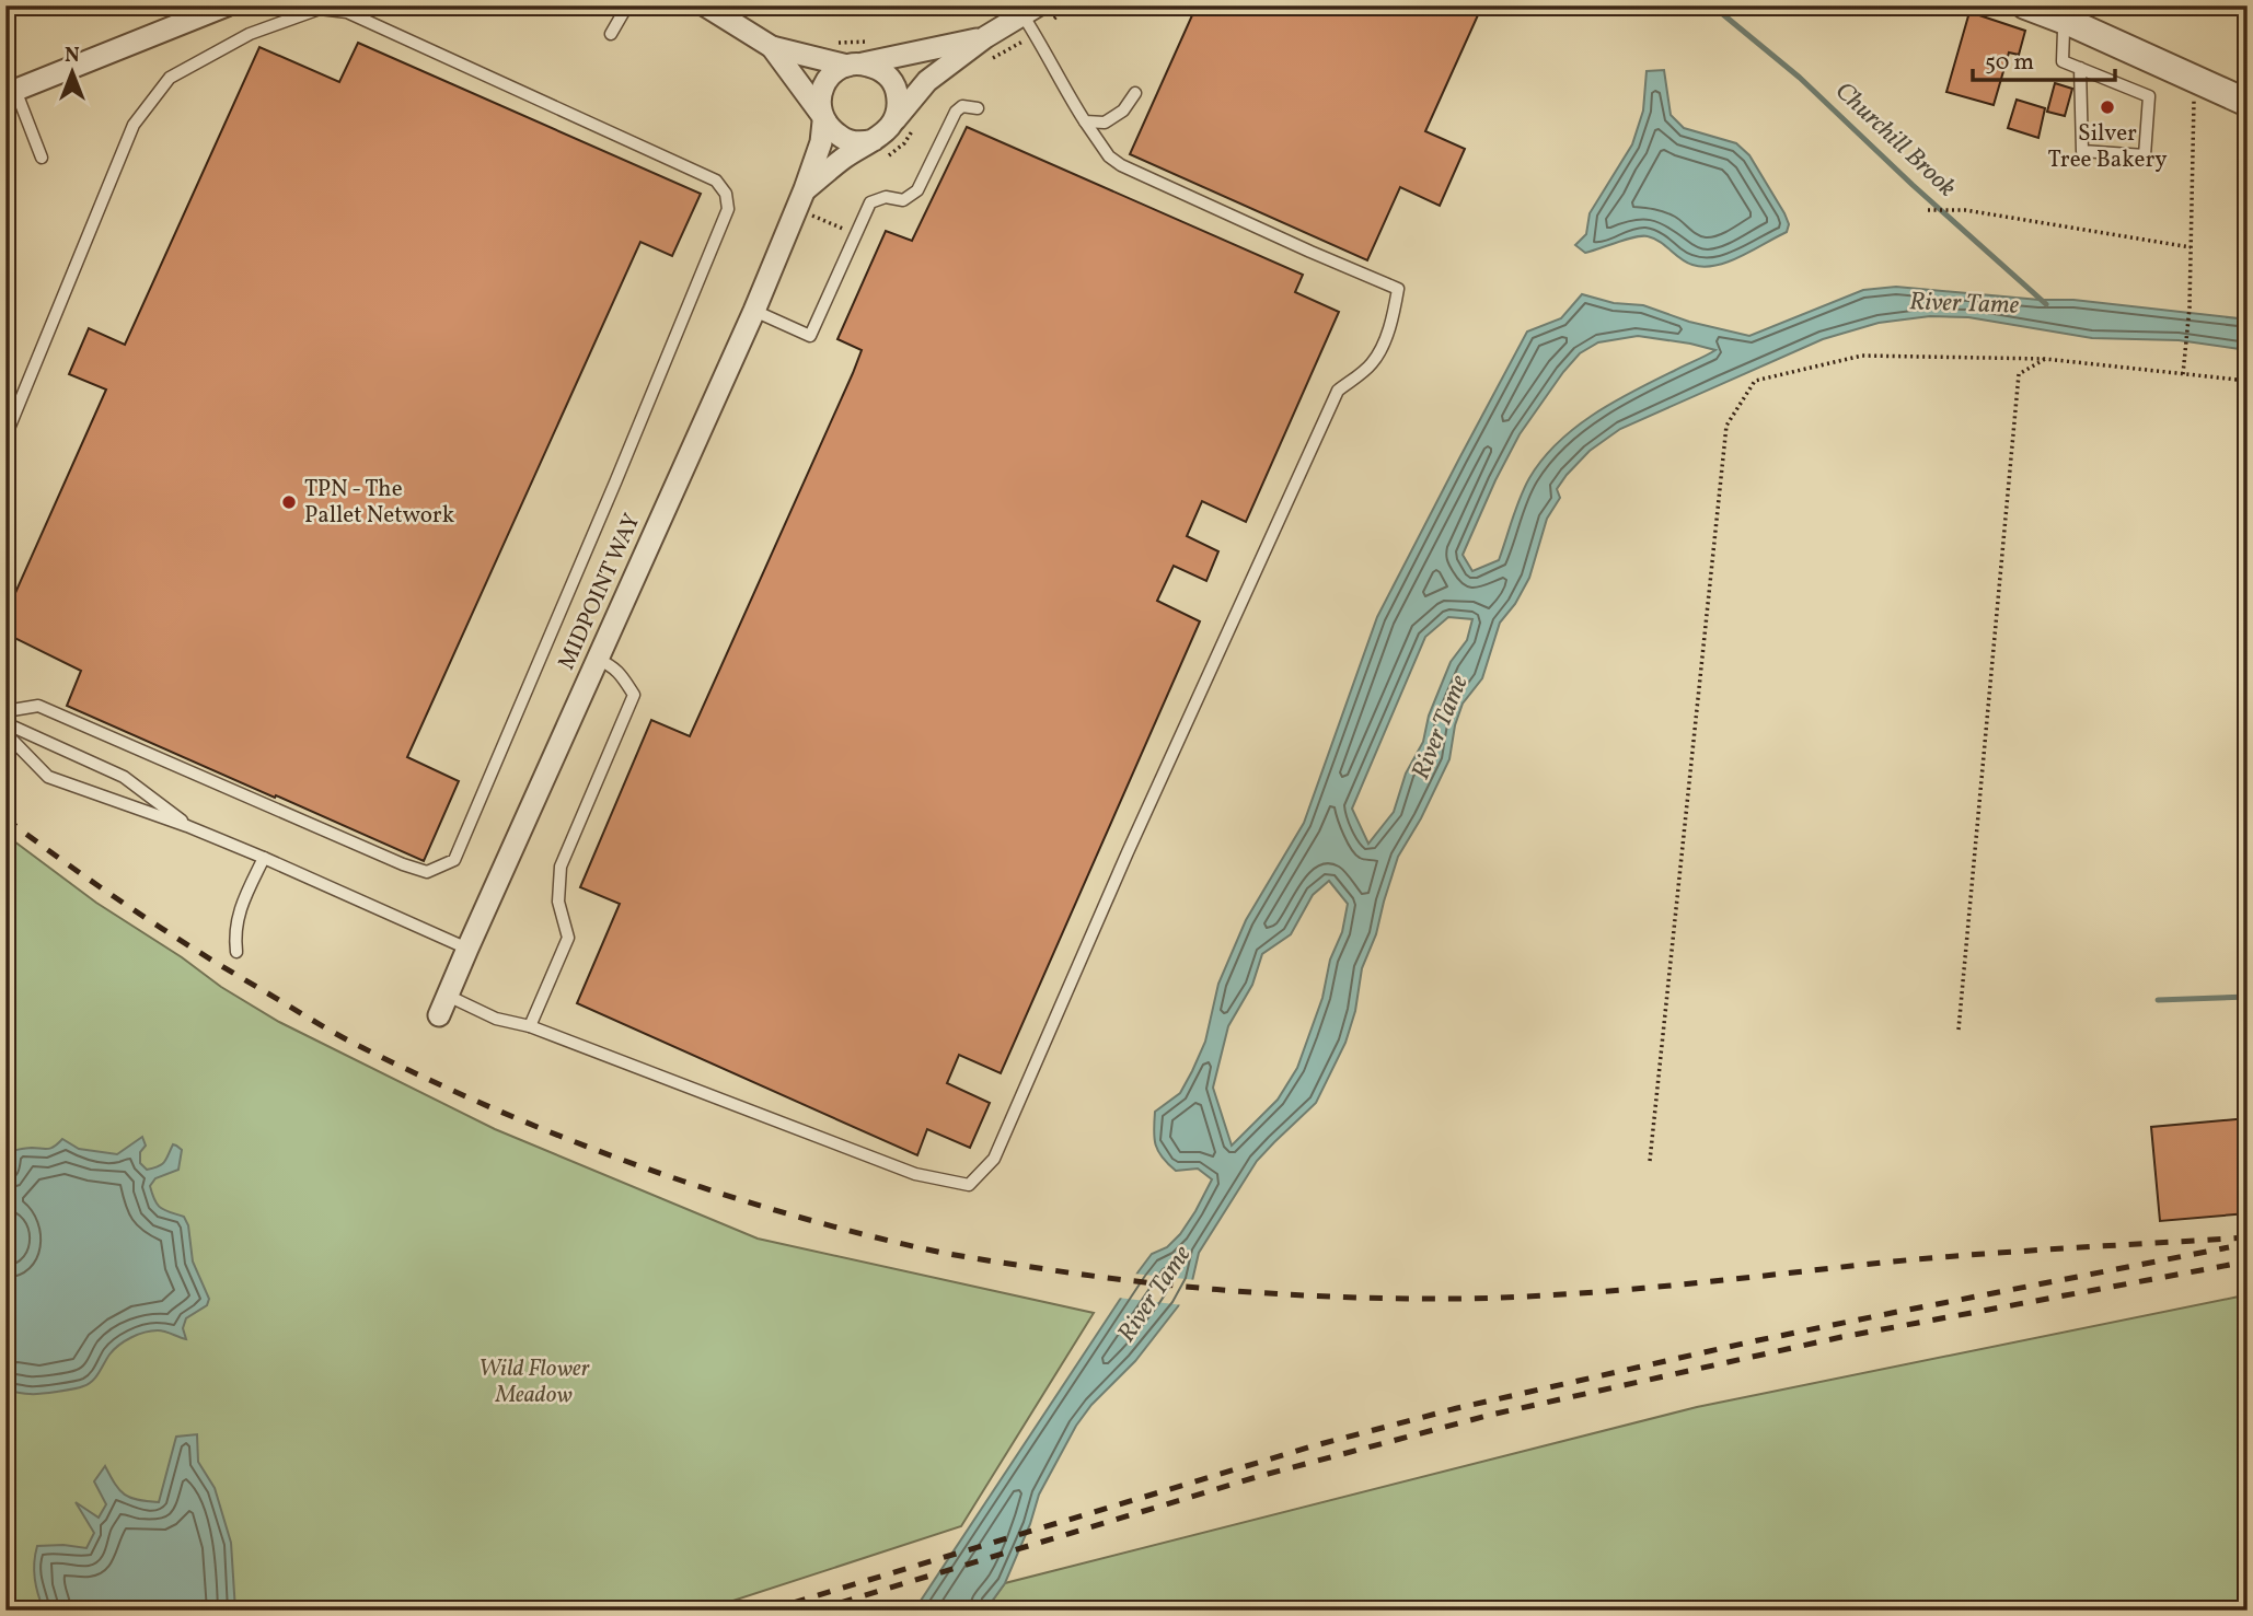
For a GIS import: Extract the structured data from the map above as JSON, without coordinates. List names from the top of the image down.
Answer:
{
  "streets": {
    "street": ["MIDPOINT WAY"]
  },
  "water": ["Churchill Brook", "River Tame"],
  "parks": ["Wild Flower Meadow"],
  "places": ["Silver Tree Bakery", "TPN - The Pallet Network"],
  "scale_bar": "50 m",
  "north": "top"
}
